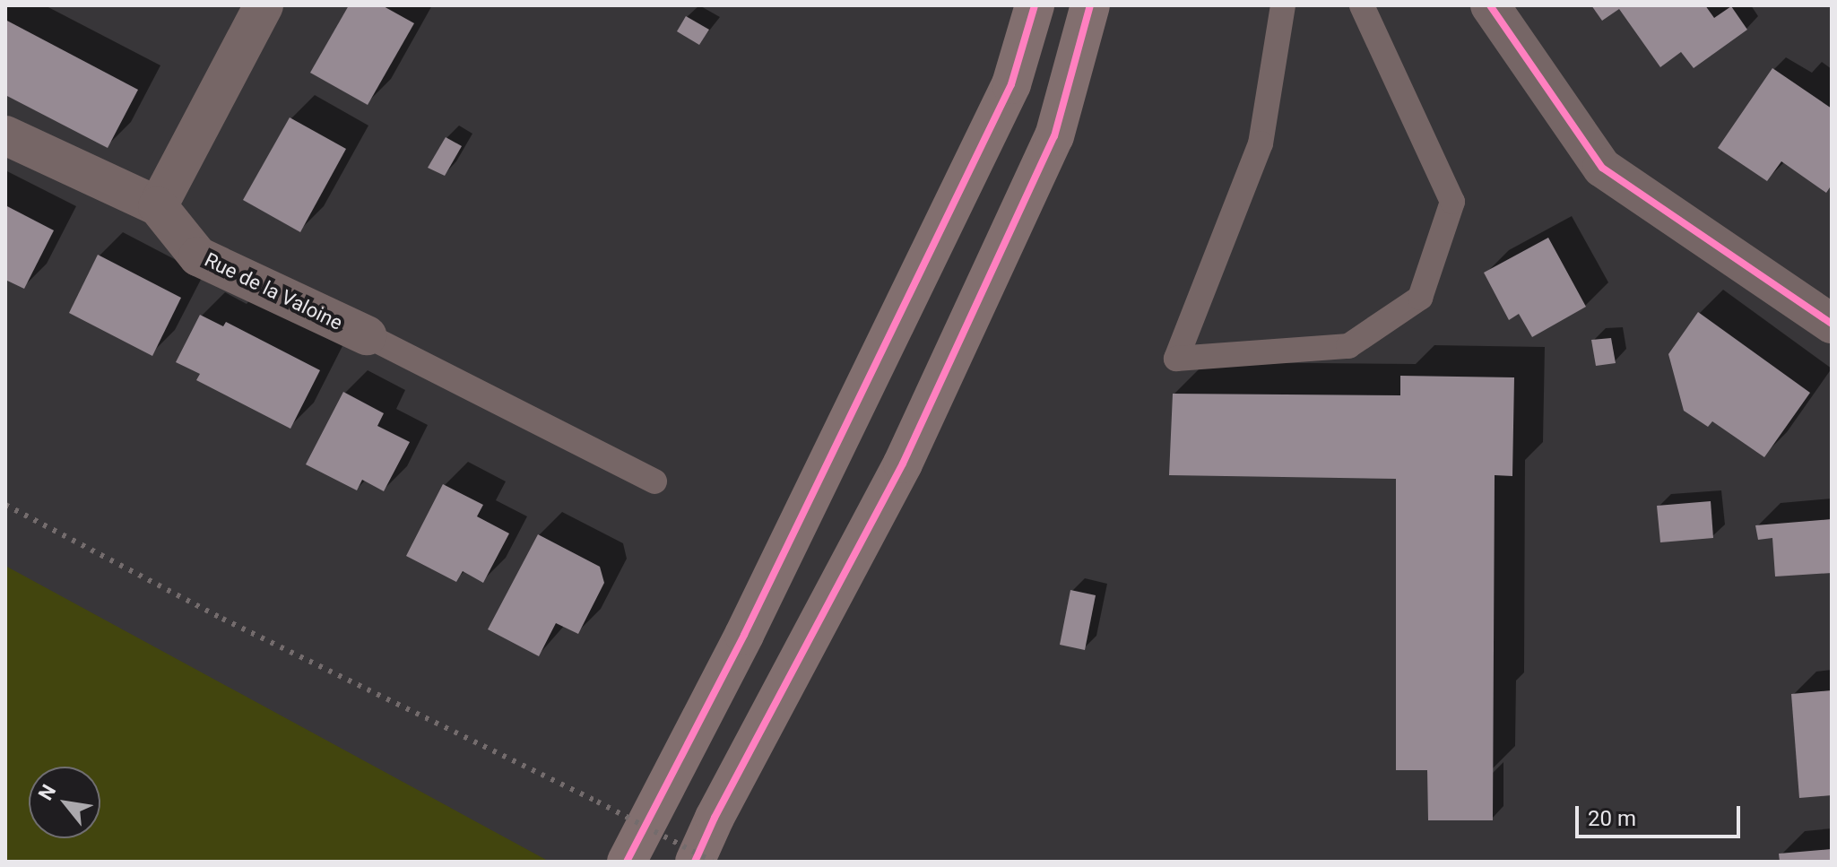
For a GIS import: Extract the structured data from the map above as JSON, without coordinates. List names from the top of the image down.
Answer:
{
  "streets": {
    "street": ["Rue de la Valoine"]
  },
  "scale_bar": "20 m",
  "north": "top left"
}
